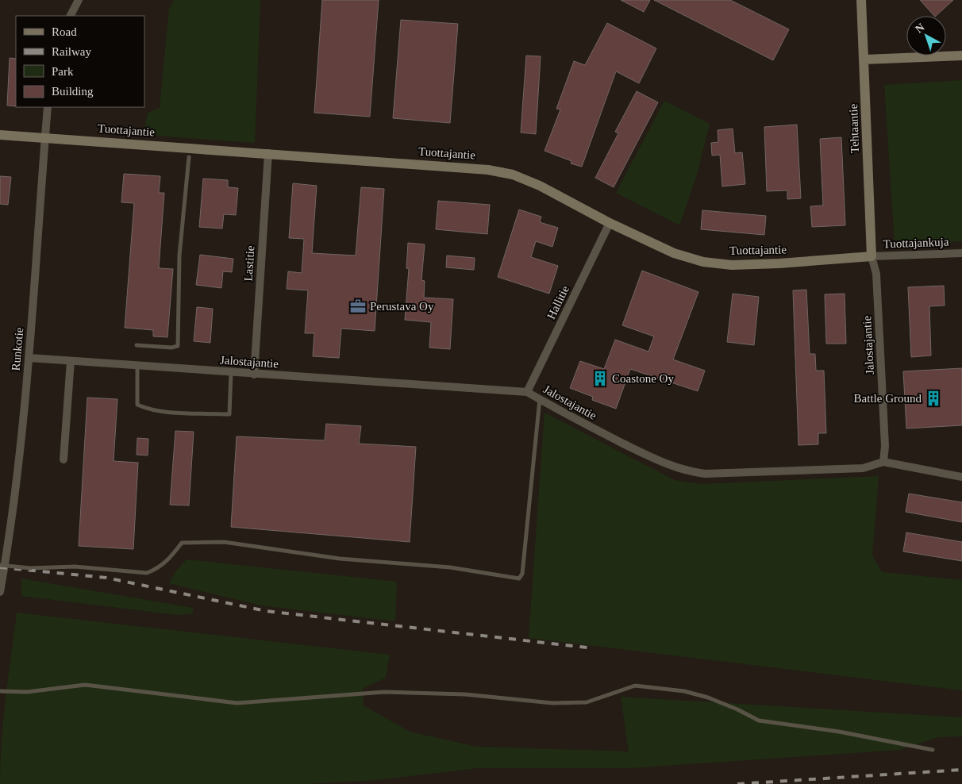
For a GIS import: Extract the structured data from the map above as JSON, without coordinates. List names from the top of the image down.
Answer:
{
  "streets": {
    "street": [
      "Tehtaantie",
      "Tuottajantie",
      "Tuottajankuja",
      "Lastitie",
      "Hallitie",
      "Jalostajantie",
      "Runkotie"
    ]
  },
  "crossings": [
    ["Tehtaantie", "Tuottajantie"],
    ["Tehtaantie", "Tuottajankuja"],
    ["Tehtaantie", "Jalostajantie"],
    ["Tuottajantie", "Tuottajankuja"],
    ["Tuottajantie", "Lastitie"],
    ["Tuottajantie", "Hallitie"],
    ["Tuottajantie", "Jalostajantie"],
    ["Tuottajantie", "Runkotie"],
    ["Tuottajankuja", "Jalostajantie"],
    ["Lastitie", "Jalostajantie"],
    ["Hallitie", "Jalostajantie"],
    ["Jalostajantie", "Runkotie"]
  ],
  "places": {
    "office": ["Perustava Oy"],
    "building": ["Coastone Oy", "Battle Ground"]
  },
  "legend": [
    "Road",
    "Railway",
    "Park",
    "Building"
  ],
  "north": "top left"
}
